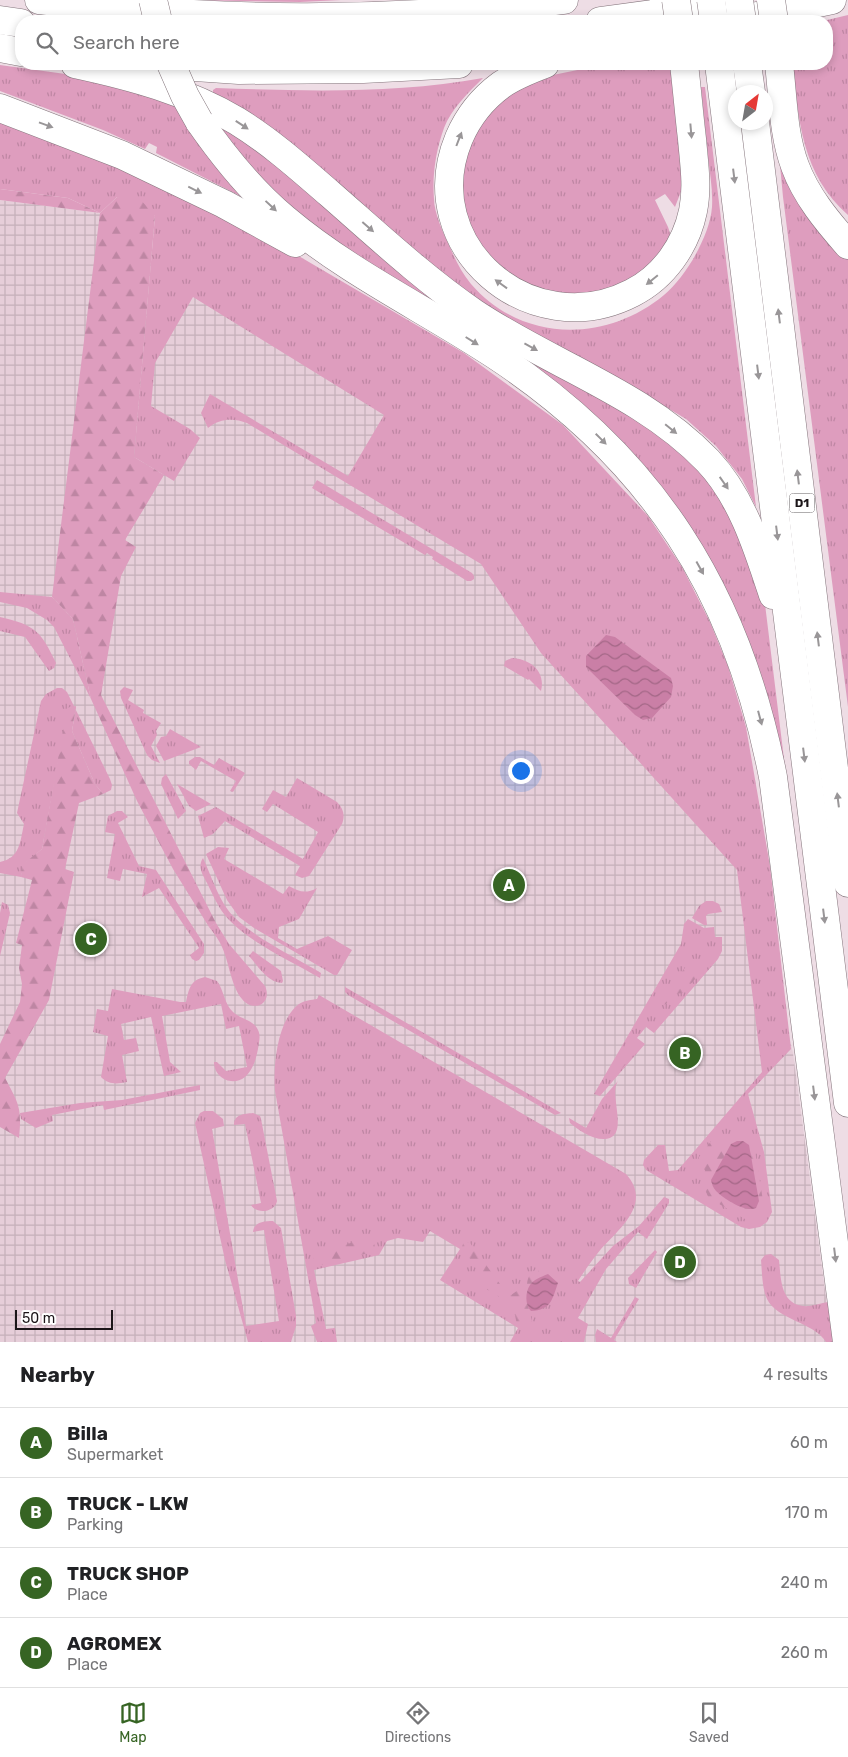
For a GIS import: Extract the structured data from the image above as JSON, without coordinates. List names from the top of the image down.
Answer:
{
  "streets": {
    "highway": ["D1"]
  },
  "scale_bar": "50 m",
  "north": "top right",
  "page": {
    "search": "Search here",
    "pins": [
      "A",
      "C",
      "B",
      "D"
    ],
    "scale": "50 m",
    "heading": ["Nearby", "4 results"],
    "list": [
      {
        "mark": "A",
        "name": "Billa",
        "note": "Supermarket",
        "value": "60 m"
      },
      {
        "mark": "B",
        "name": "TRUCK - LKW",
        "note": "Parking",
        "value": "170 m"
      },
      {
        "mark": "C",
        "name": "TRUCK SHOP",
        "note": "Place",
        "value": "240 m"
      },
      {
        "mark": "D",
        "name": "AGROMEX",
        "note": "Place",
        "value": "260 m"
      }
    ],
    "nav": ["Map", "Directions", "Saved"]
  }
}
